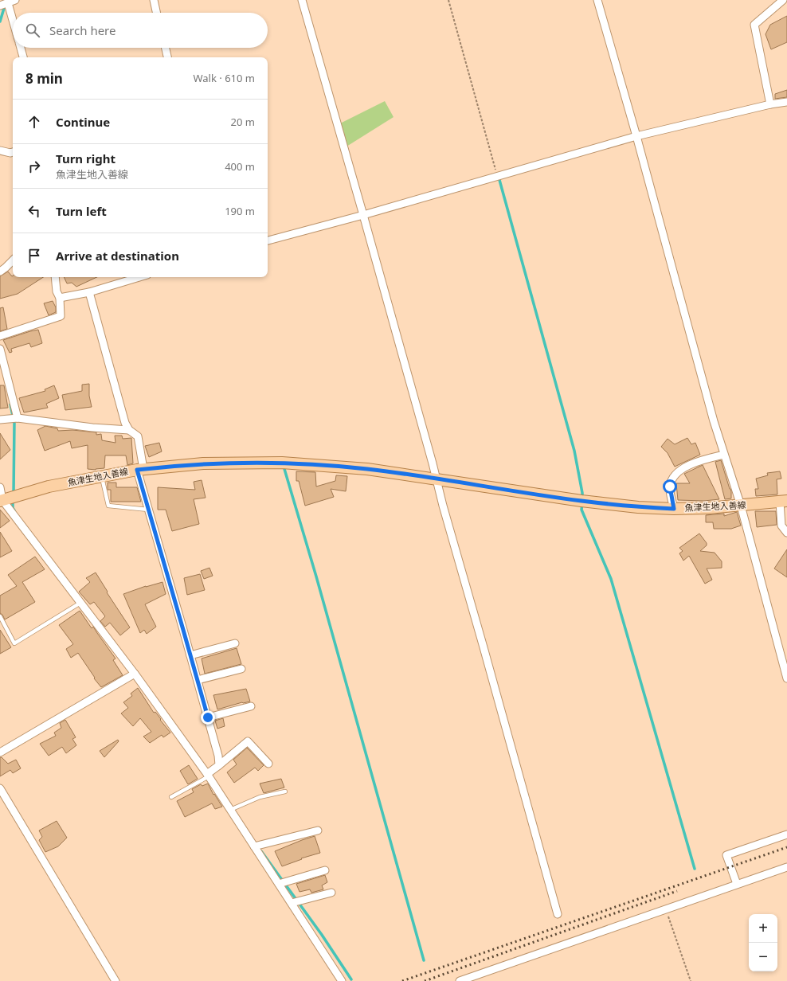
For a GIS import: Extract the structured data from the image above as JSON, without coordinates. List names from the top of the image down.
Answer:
{
  "streets": {
    "main road": ["魚津生地入善線"]
  },
  "page": {
    "search": "Search here",
    "heading": ["8 min", "Walk · 610 m"],
    "list": [
      ["Continue", "20 m"],
      ["Turn right", "魚津生地入善線", "400 m"],
      ["Turn left", "190 m"],
      "Arrive at destination"
    ],
    "map_buttons": ["+", "−"]
  }
}
